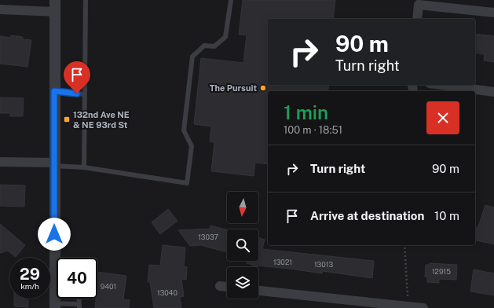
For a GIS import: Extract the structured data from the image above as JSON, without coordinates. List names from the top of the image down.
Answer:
{
  "places": {
    "other": ["The Pursuit"],
    "transit": ["132nd Ave NE & NE 93rd St"]
  },
  "house_numbers": [
    "13037",
    "13021",
    "13013",
    "12915",
    "9401",
    "13040"
  ],
  "north": "bottom",
  "page": {
    "turn": ["90 m", "Turn right"],
    "heading": ["1 min", "100 m · 18:51"],
    "list": [
      {
        "name": "Turn right",
        "value": "90 m"
      },
      {
        "name": "Arrive at destination",
        "value": "10 m"
      }
    ],
    "speed": "29 km/h",
    "limit": "40"
  }
}
